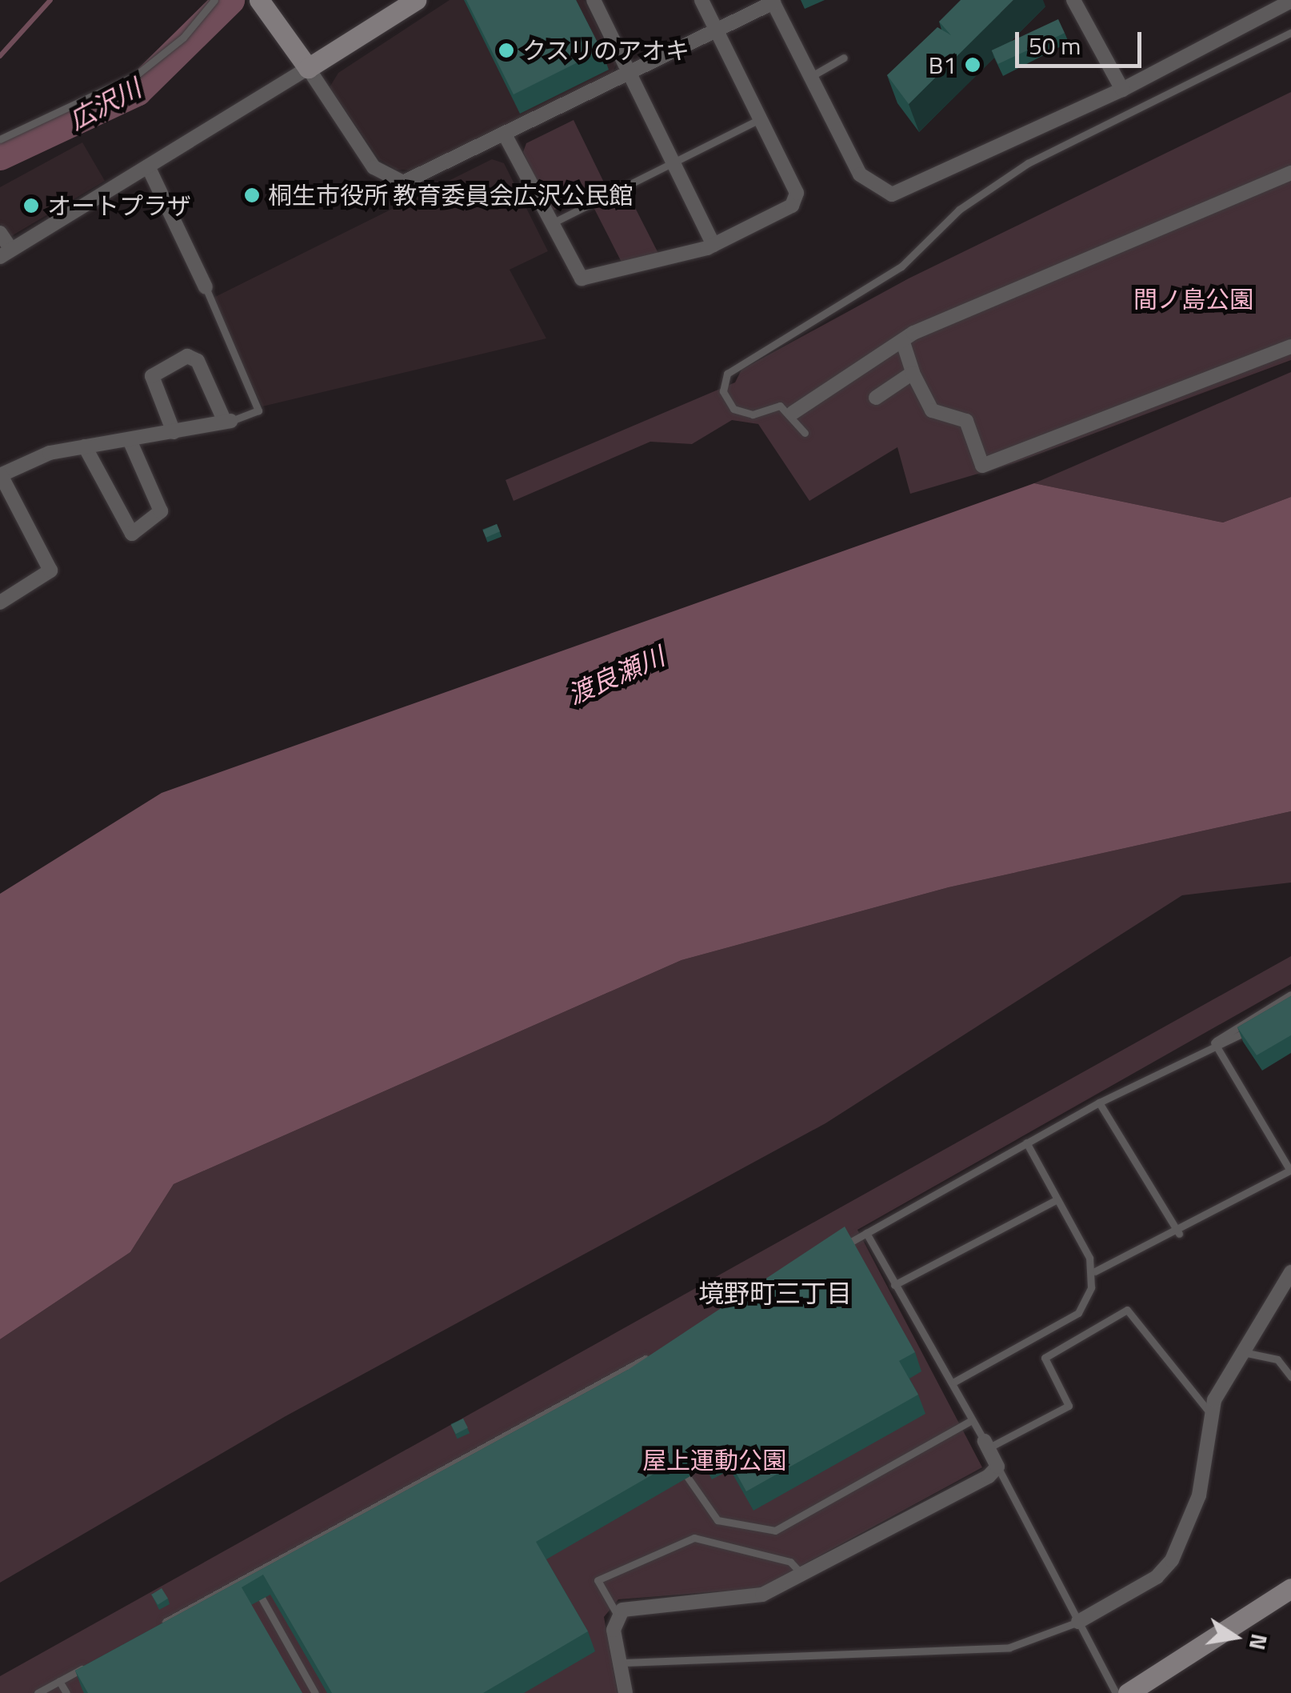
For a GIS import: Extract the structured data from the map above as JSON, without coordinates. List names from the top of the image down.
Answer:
{
  "districts": ["境野町三丁目"],
  "water": ["広沢川", "渡良瀬川"],
  "parks": ["間ノ島公園", "屋上運動公園"],
  "places": [
    "クスリのアオキ",
    "B1",
    "桐生市役所 教育委員会広沢公民館",
    "オートプラザ"
  ],
  "scale_bar": "50 m",
  "north": "right"
}
